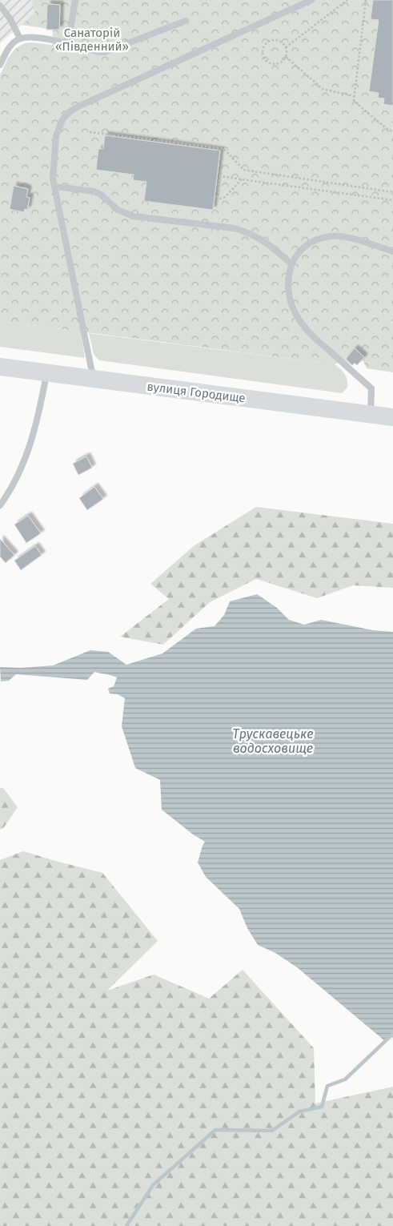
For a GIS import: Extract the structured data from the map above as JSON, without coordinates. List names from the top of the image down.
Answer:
{
  "streets": {
    "street": ["вулиця Городище"]
  },
  "water": ["Трускавецьке водосховище"],
  "parks": ["Санаторій «Південний»"]
}
